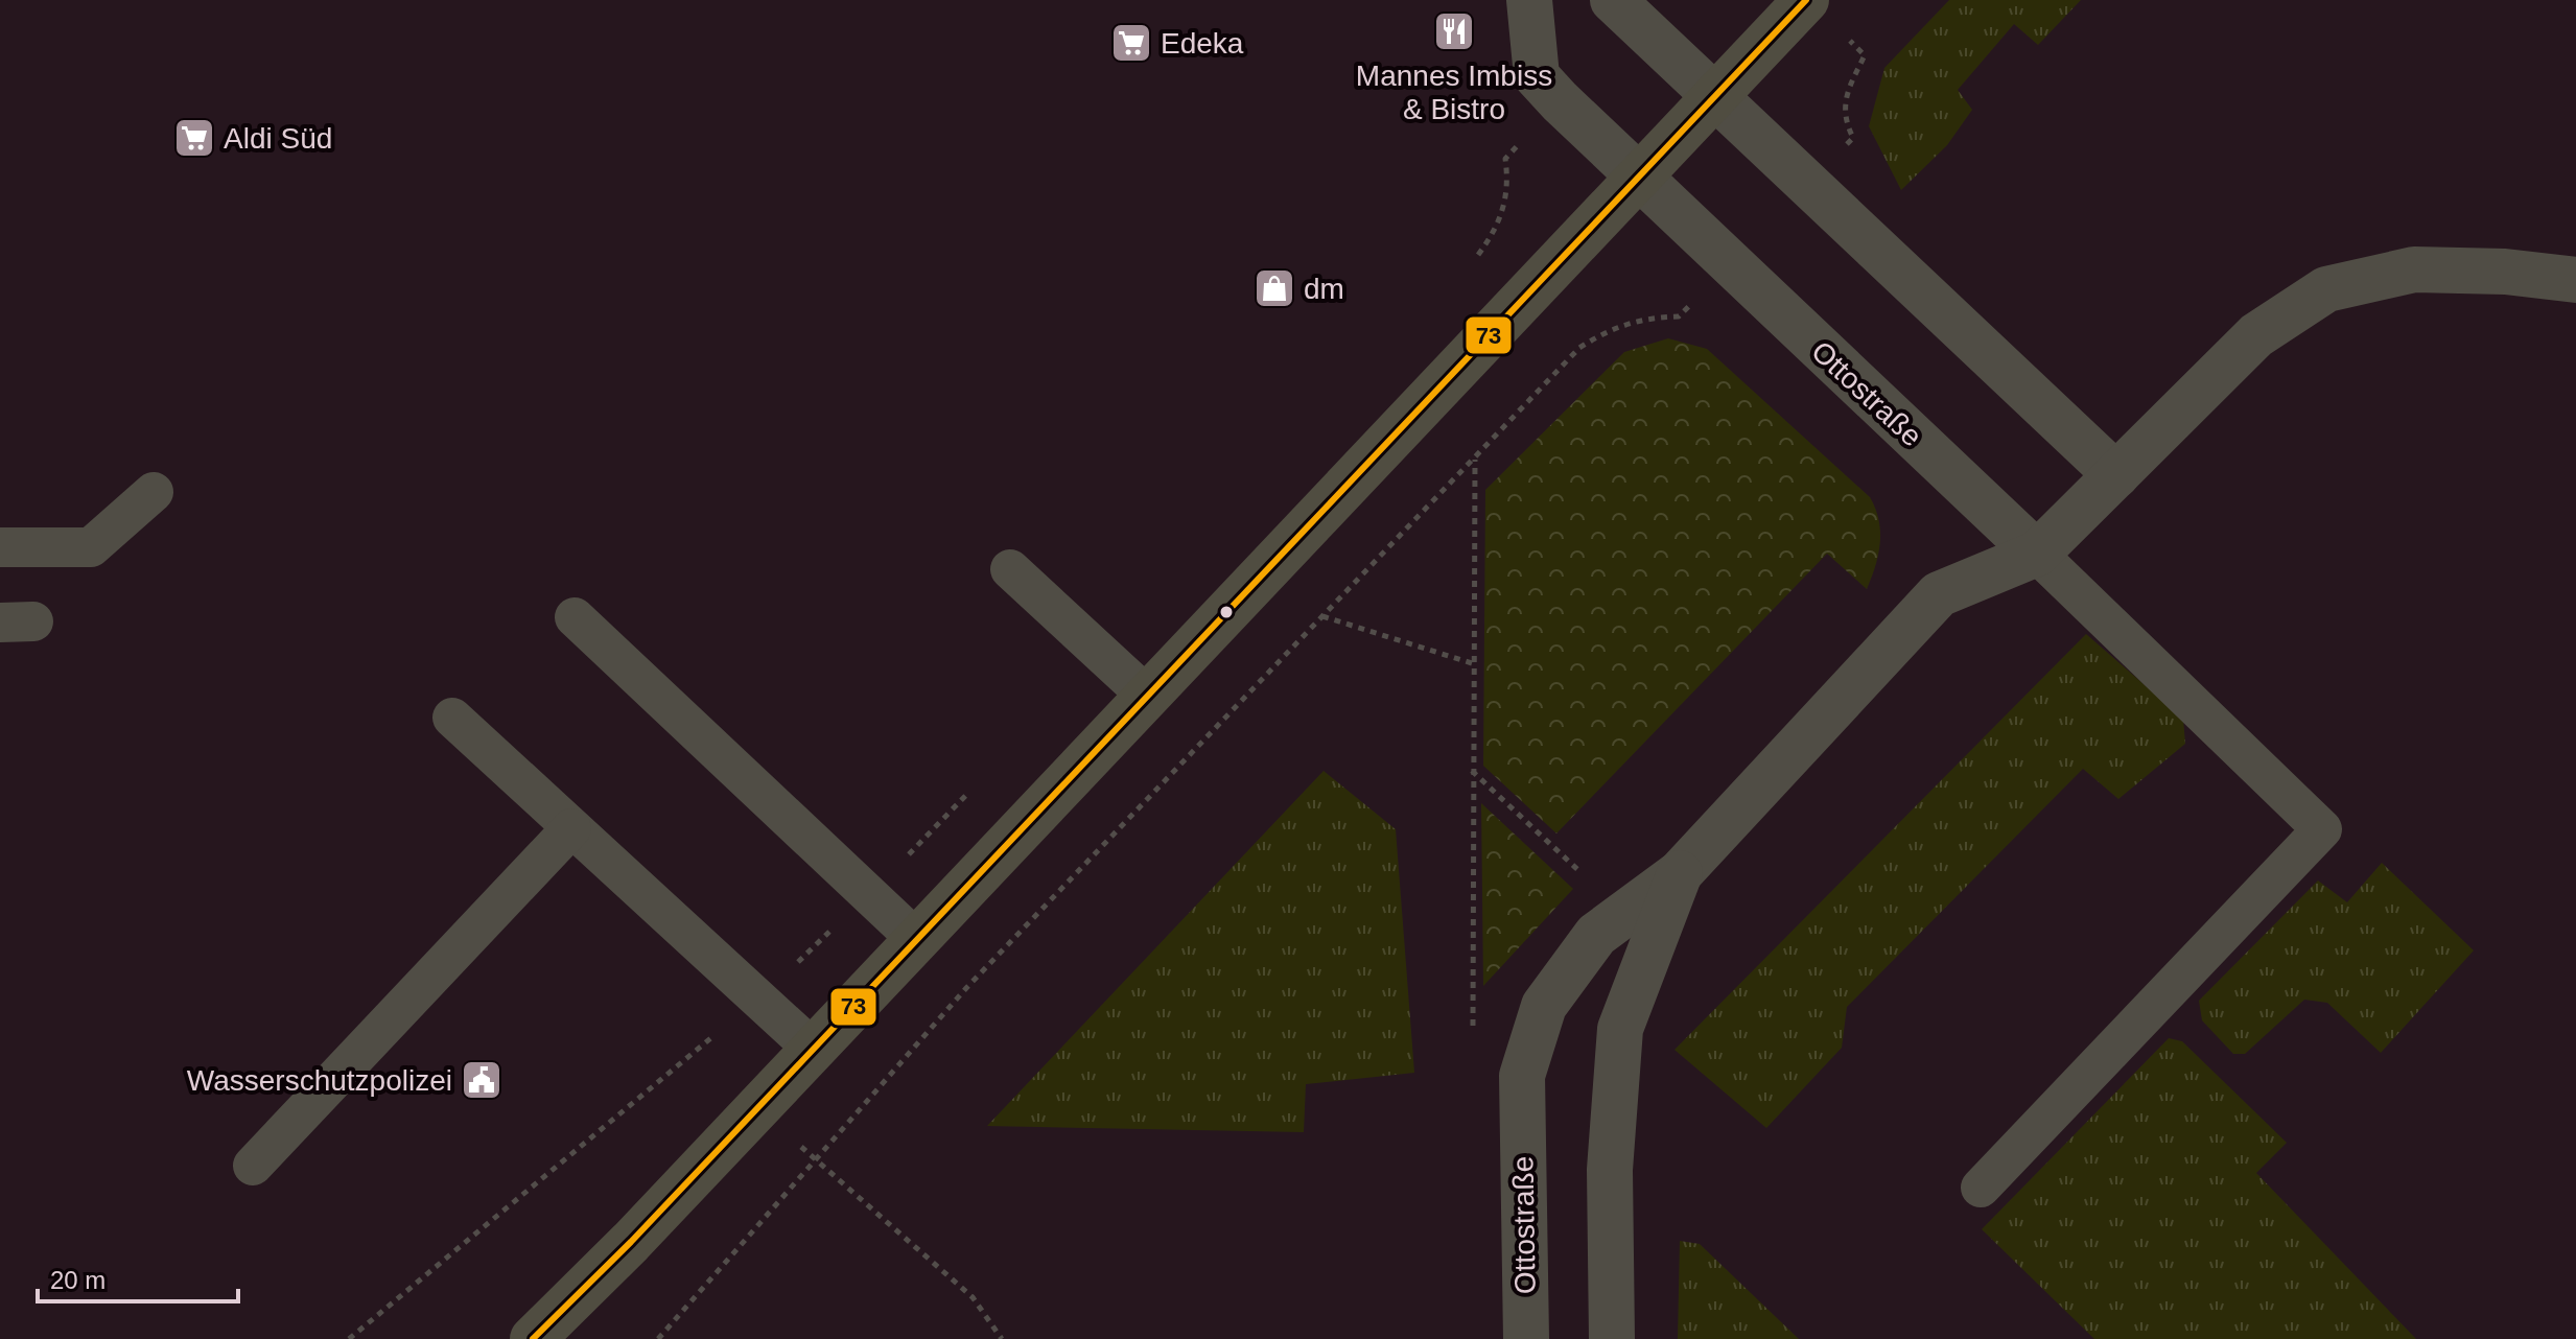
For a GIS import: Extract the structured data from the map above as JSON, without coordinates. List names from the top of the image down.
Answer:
{
  "streets": {
    "street": ["Ottostraße"]
  },
  "places": {
    "restaurant": ["Mannes Imbiss & Bistro"],
    "supermarket": ["Edeka", "Aldi Süd"],
    "shop": ["dm"],
    "public building": ["Wasserschutzpolizei"]
  },
  "lines": ["transit line 73"],
  "scale_bar": "20 m"
}
